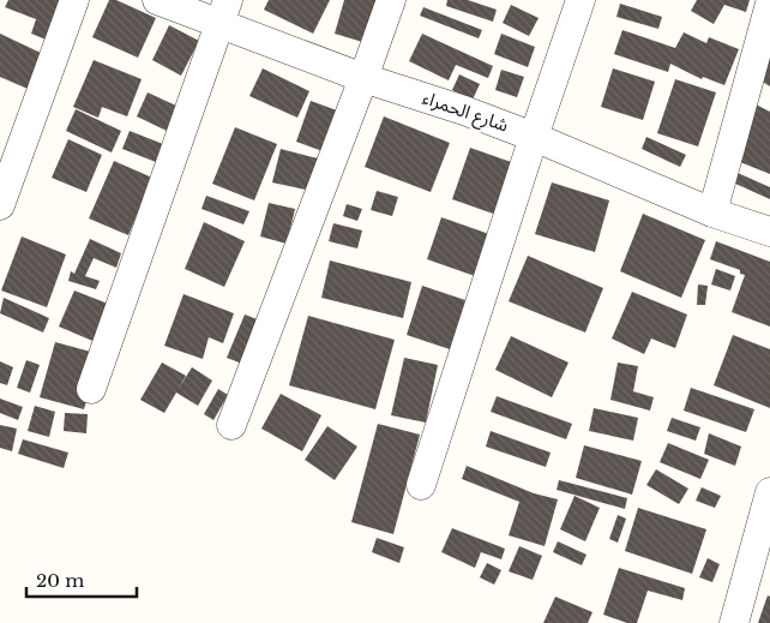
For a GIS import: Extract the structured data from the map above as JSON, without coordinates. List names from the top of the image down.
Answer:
{
  "streets": {
    "street": ["شارع الحمراء"]
  },
  "scale_bar": "20 m"
}
